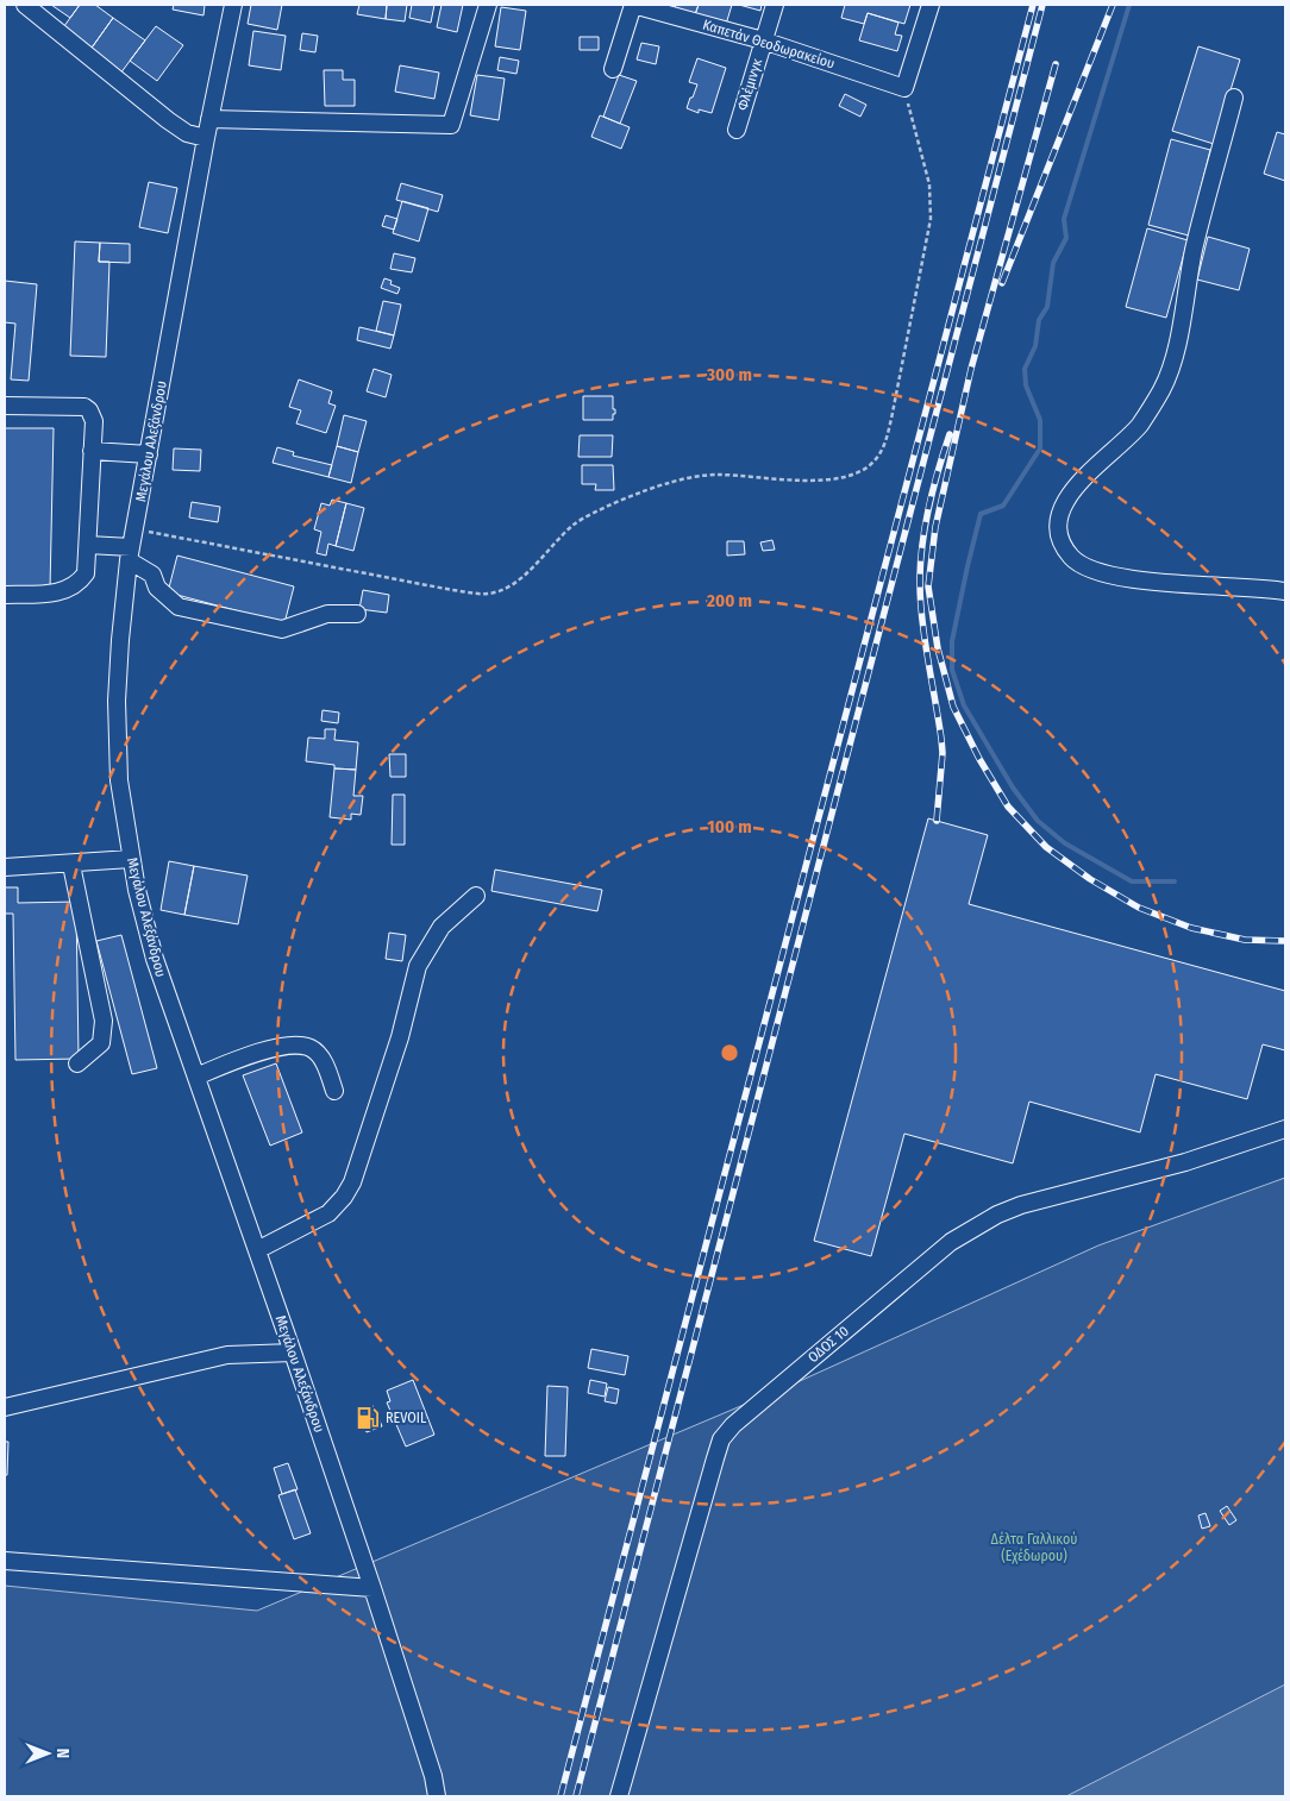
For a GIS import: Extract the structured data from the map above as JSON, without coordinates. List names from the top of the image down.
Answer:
{
  "streets": {
    "street": [
      "Καπετάν Θεοδωρακείου",
      "Φλέμινγκ",
      "Μεγάλου Αλεξάνδρου",
      "ΟΔΟΣ 10"
    ]
  },
  "crossings": [
    ["Καπετάν Θεοδωρακείου", "Φλέμινγκ"]
  ],
  "parks": ["Δέλτα Γαλλικού (Εχέδωρου)"],
  "places": {
    "fuel station": ["REVOIL"]
  },
  "north": "right",
  "rings": ["300 m", "200 m", "100 m"]
}
